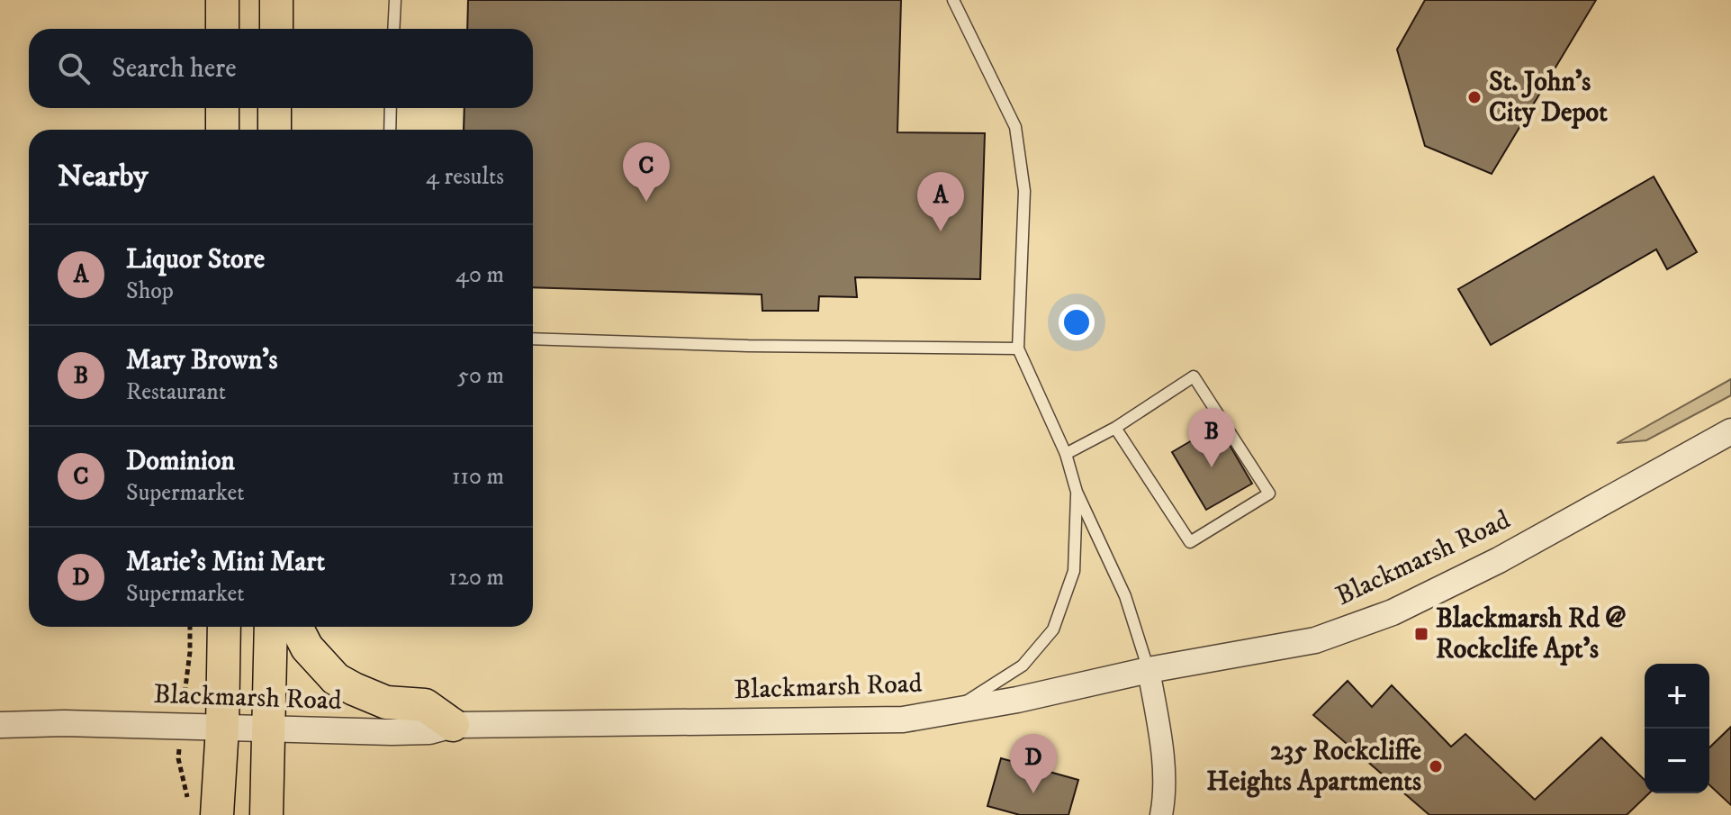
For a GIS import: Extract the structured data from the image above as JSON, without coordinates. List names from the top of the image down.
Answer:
{
  "streets": {
    "street": ["Blackmarsh Road"]
  },
  "places": {
    "other": ["St. John's City Depot", "235 Rockcliffe Heights Apartments"],
    "transit": ["Blackmarsh Rd @ Rockclife Apt's"]
  },
  "page": {
    "search": "Search here",
    "heading": ["Nearby", "4 results"],
    "pins": [
      "C",
      "A",
      "B",
      "D"
    ],
    "list": [
      {
        "mark": "A",
        "name": "Liquor Store",
        "note": "Shop",
        "value": "40 m"
      },
      {
        "mark": "B",
        "name": "Mary Brown's",
        "note": "Restaurant",
        "value": "50 m"
      },
      {
        "mark": "C",
        "name": "Dominion",
        "note": "Supermarket",
        "value": "110 m"
      },
      {
        "mark": "D",
        "name": "Marie's Mini Mart",
        "note": "Supermarket",
        "value": "120 m"
      }
    ],
    "map_buttons": ["+", "−"]
  }
}
